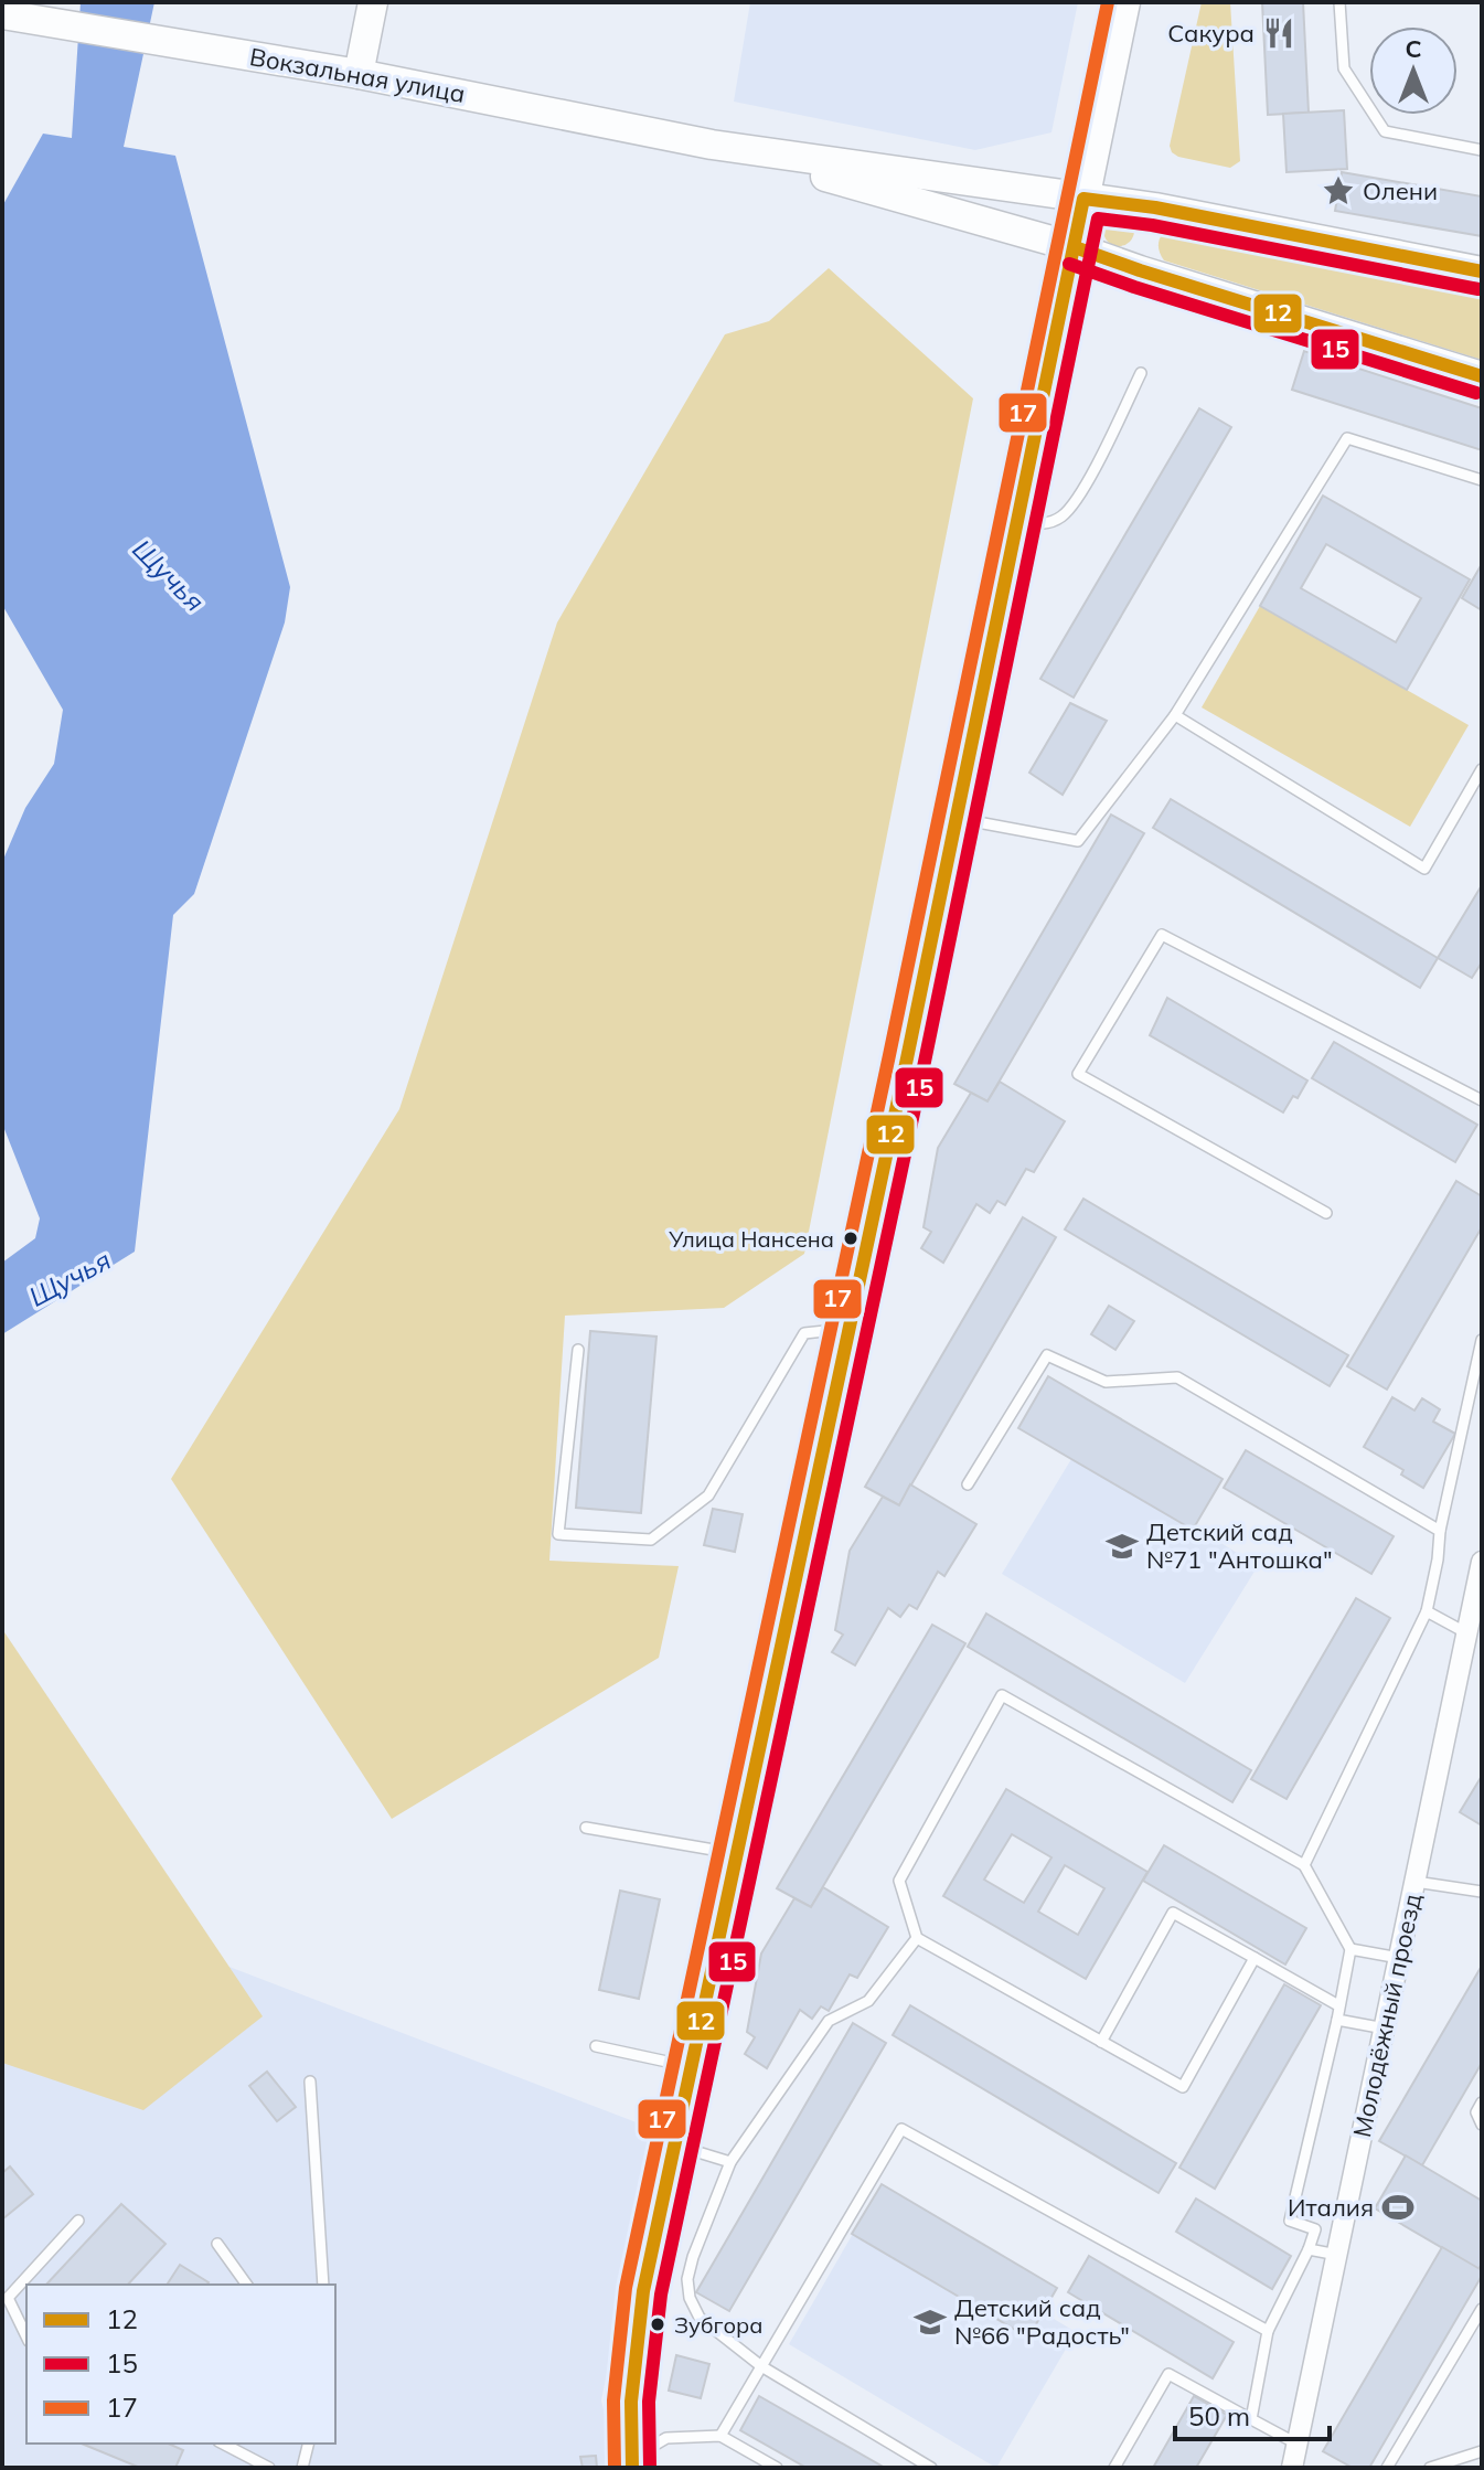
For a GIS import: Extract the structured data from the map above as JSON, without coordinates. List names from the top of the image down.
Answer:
{
  "streets": {
    "street": ["Вокзальная улица", "Молодёжный проезд"]
  },
  "water": ["Щучья"],
  "places": {
    "restaurant": ["Сакура"],
    "place": ["Олени"],
    "other": ["Улица Нансена", "Зубгора"],
    "school or university": ["Детский сад №71 \"Антошка\"", "Детский сад №66 \"Радость\""],
    "sports": ["Италия"]
  },
  "lines": ["transit line 17", "transit line 12", "transit line 15"],
  "legend": ["12", "15", "17"],
  "scale_bar": "50 m",
  "north": "top"
}
